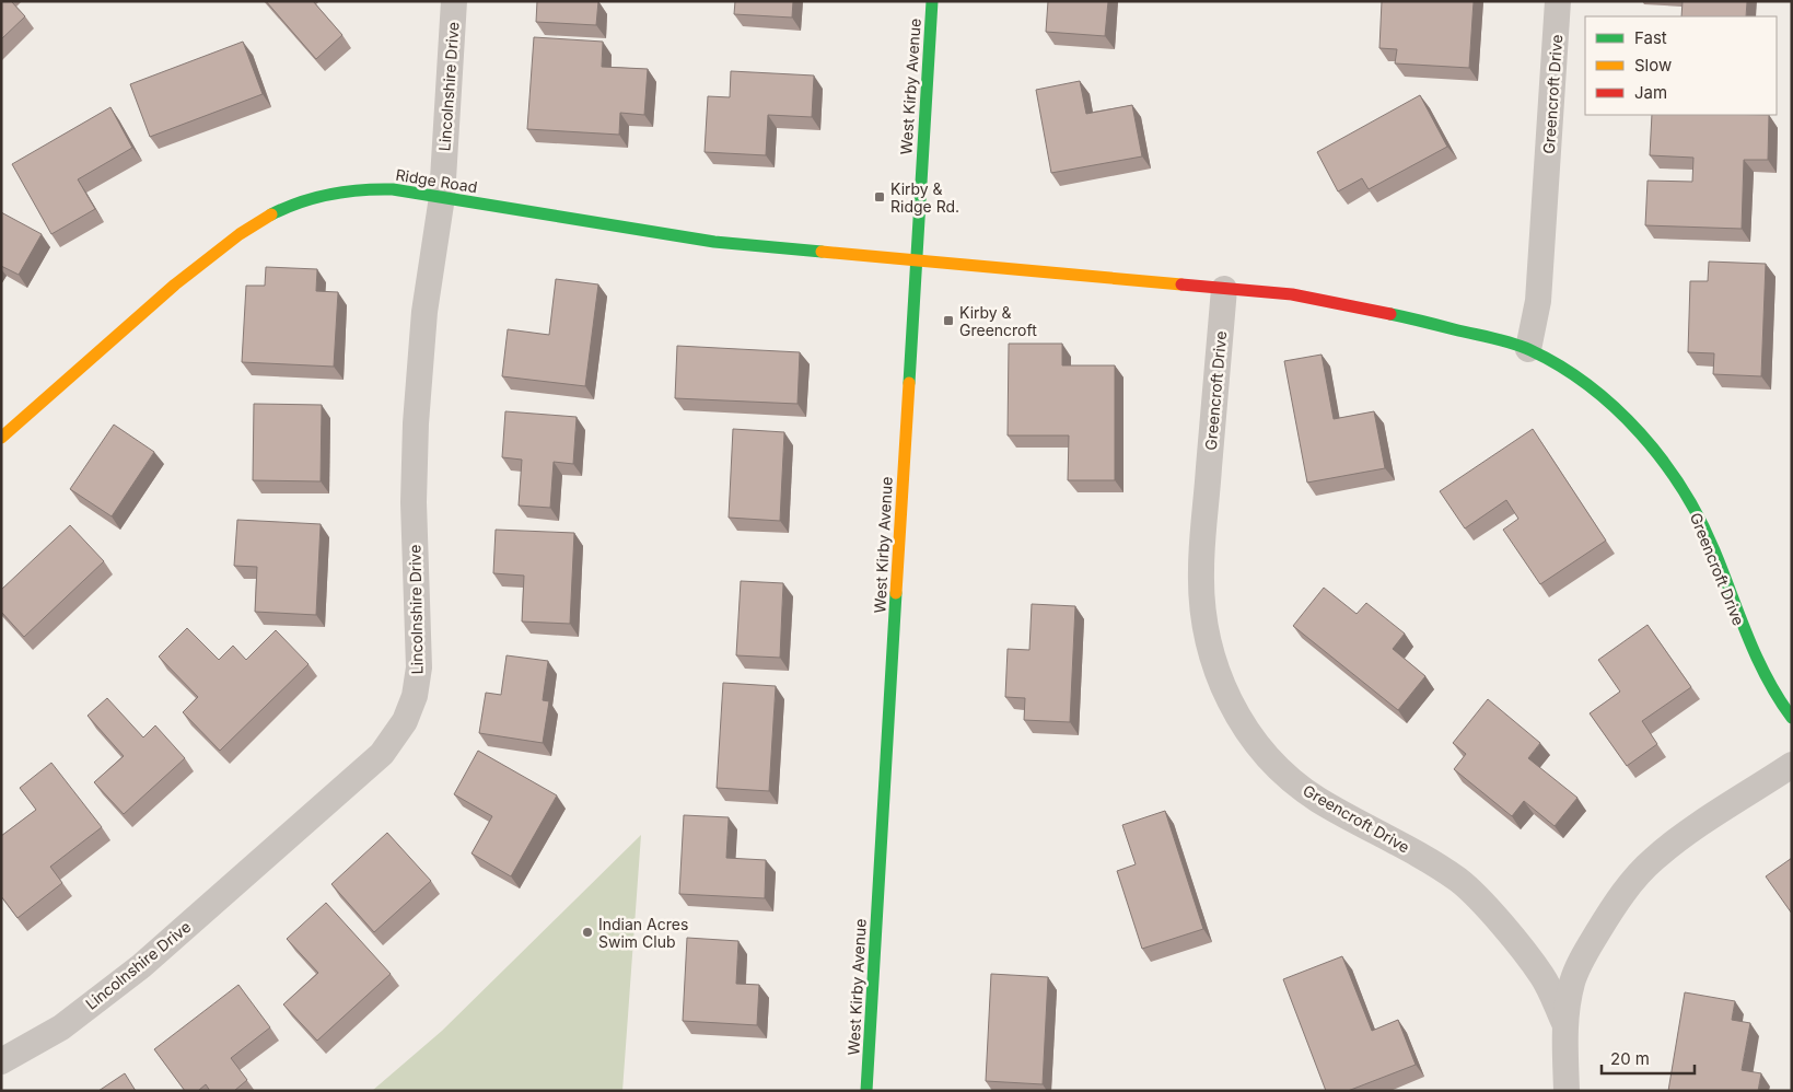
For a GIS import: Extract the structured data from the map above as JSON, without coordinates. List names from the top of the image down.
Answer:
{
  "streets": {
    "street": [
      "Lincolnshire Drive",
      "West Kirby Avenue",
      "Greencroft Drive",
      "Ridge Road"
    ]
  },
  "crossings": [
    ["Lincolnshire Drive", "Ridge Road"],
    ["West Kirby Avenue", "Greencroft Drive"],
    ["West Kirby Avenue", "Ridge Road"],
    ["Greencroft Drive", "Ridge Road"]
  ],
  "places": {
    "transit": ["Kirby & Ridge Rd.", "Kirby & Greencroft"],
    "other": ["Indian Acres Swim Club"]
  },
  "legend": ["Fast", "Slow", "Jam"],
  "scale_bar": "20 m"
}
